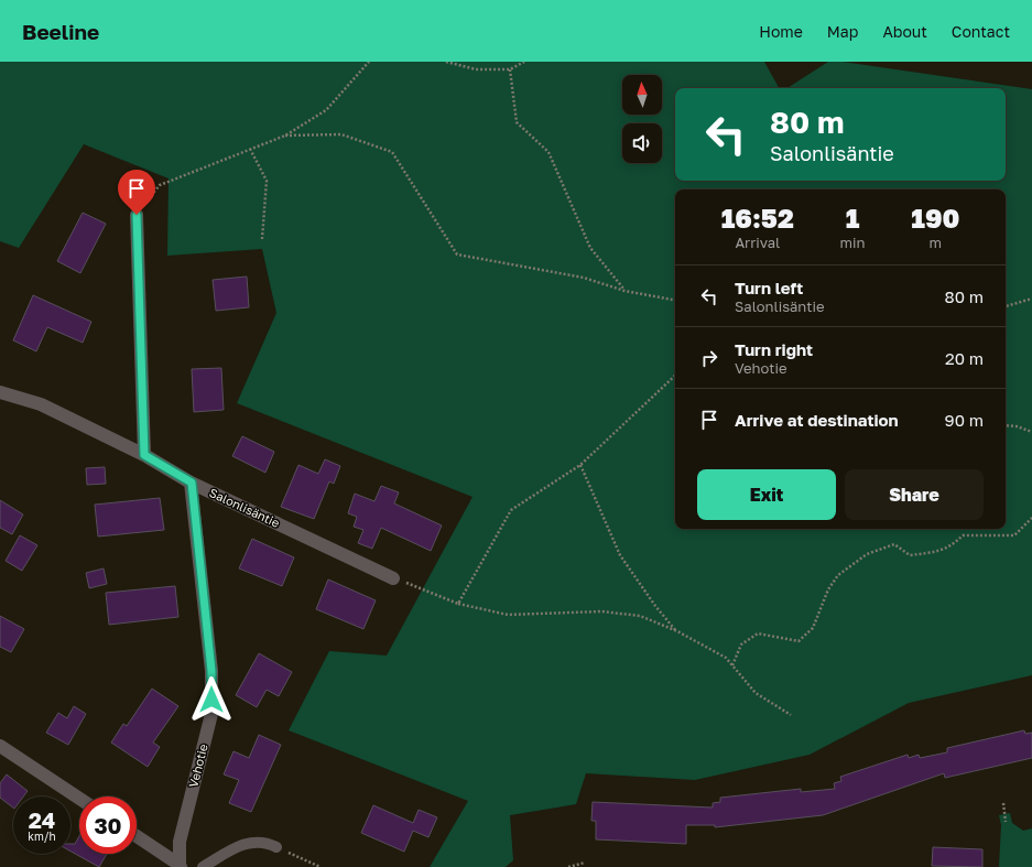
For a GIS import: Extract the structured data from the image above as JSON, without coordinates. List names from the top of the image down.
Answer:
{
  "streets": {
    "street": ["Salonlisäntie", "Vehotie"]
  },
  "crossings": [
    ["Salonlisäntie", "Vehotie"]
  ],
  "north": "top",
  "page": {
    "header": "Beeline",
    "nav": [
      "Home",
      "Map",
      "About",
      "Contact"
    ],
    "turn": ["80 m", "Salonlisäntie"],
    "eta": [
      "16:52",
      "Arrival",
      "1",
      "min",
      "190",
      "m"
    ],
    "list": [
      {
        "name": "Turn left",
        "note": "Salonlisäntie",
        "value": "80 m"
      },
      {
        "name": "Turn right",
        "note": "Vehotie",
        "value": "20 m"
      },
      {
        "name": "Arrive at destination",
        "value": "90 m"
      }
    ],
    "buttons": ["Exit", "Share"],
    "speed": "24 km/h",
    "limit": "30"
  }
}
